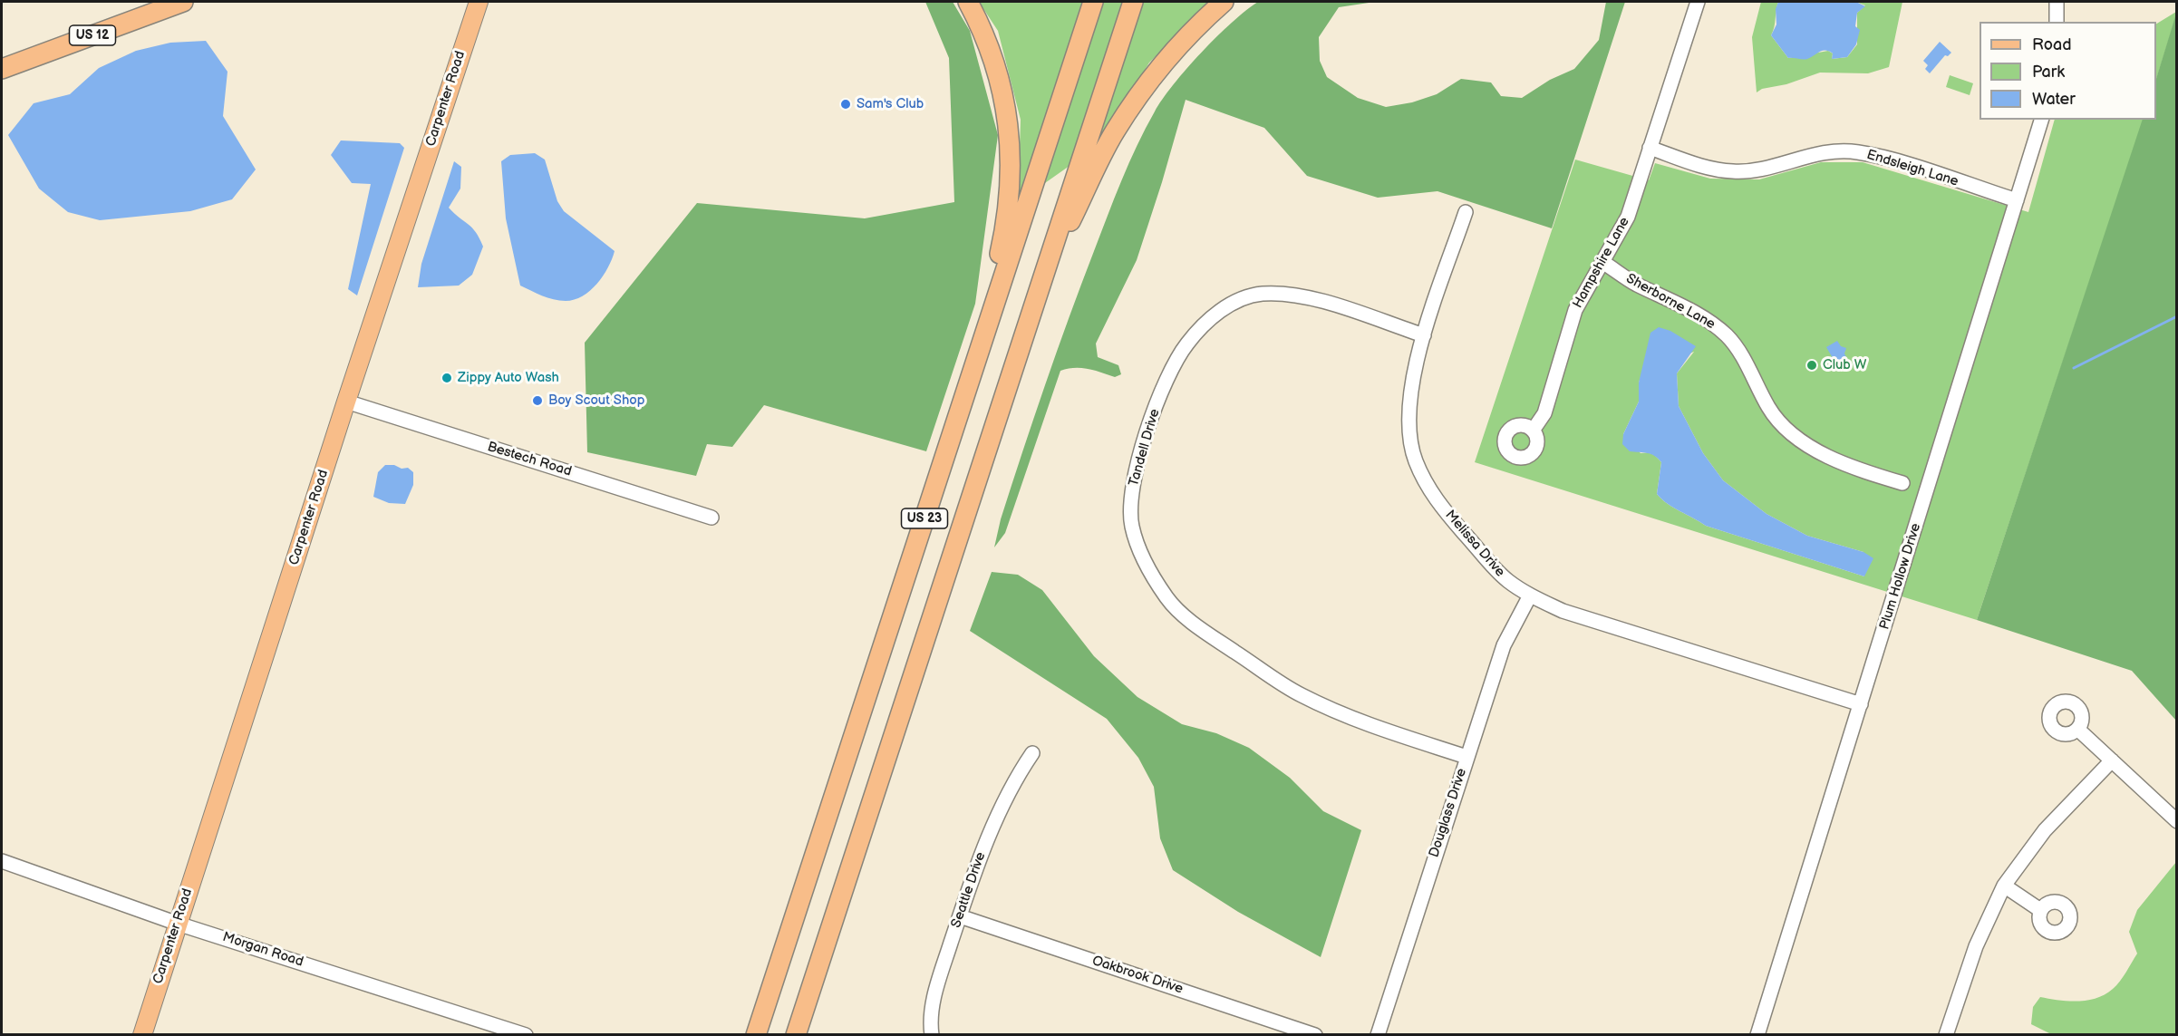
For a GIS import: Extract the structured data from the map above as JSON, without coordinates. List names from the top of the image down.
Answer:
{
  "streets": {
    "highway": ["US 12", "US 23"],
    "main road": ["Carpenter Road"],
    "street": [
      "Endsleigh Lane",
      "Hampshire Lane",
      "Sherborne Lane",
      "Tandell Drive",
      "Bestech Road",
      "Melissa Drive",
      "Plum Hollow Drive",
      "Douglass Drive",
      "Seattle Drive",
      "Morgan Road",
      "Oakbrook Drive"
    ]
  },
  "crossings": [
    ["Carpenter Road", "Bestech Road"],
    ["Carpenter Road", "Morgan Road"],
    ["Endsleigh Lane", "Hampshire Lane"],
    ["Endsleigh Lane", "Plum Hollow Drive"],
    ["Hampshire Lane", "Sherborne Lane"],
    ["Tandell Drive", "Melissa Drive"],
    ["Tandell Drive", "Douglass Drive"],
    ["Melissa Drive", "Plum Hollow Drive"],
    ["Melissa Drive", "Douglass Drive"],
    ["Seattle Drive", "Oakbrook Drive"]
  ],
  "places": [
    "Sam's Club",
    "Club W",
    "Zippy Auto Wash",
    "Boy Scout Shop"
  ],
  "legend": ["Road", "Park", "Water"]
}
